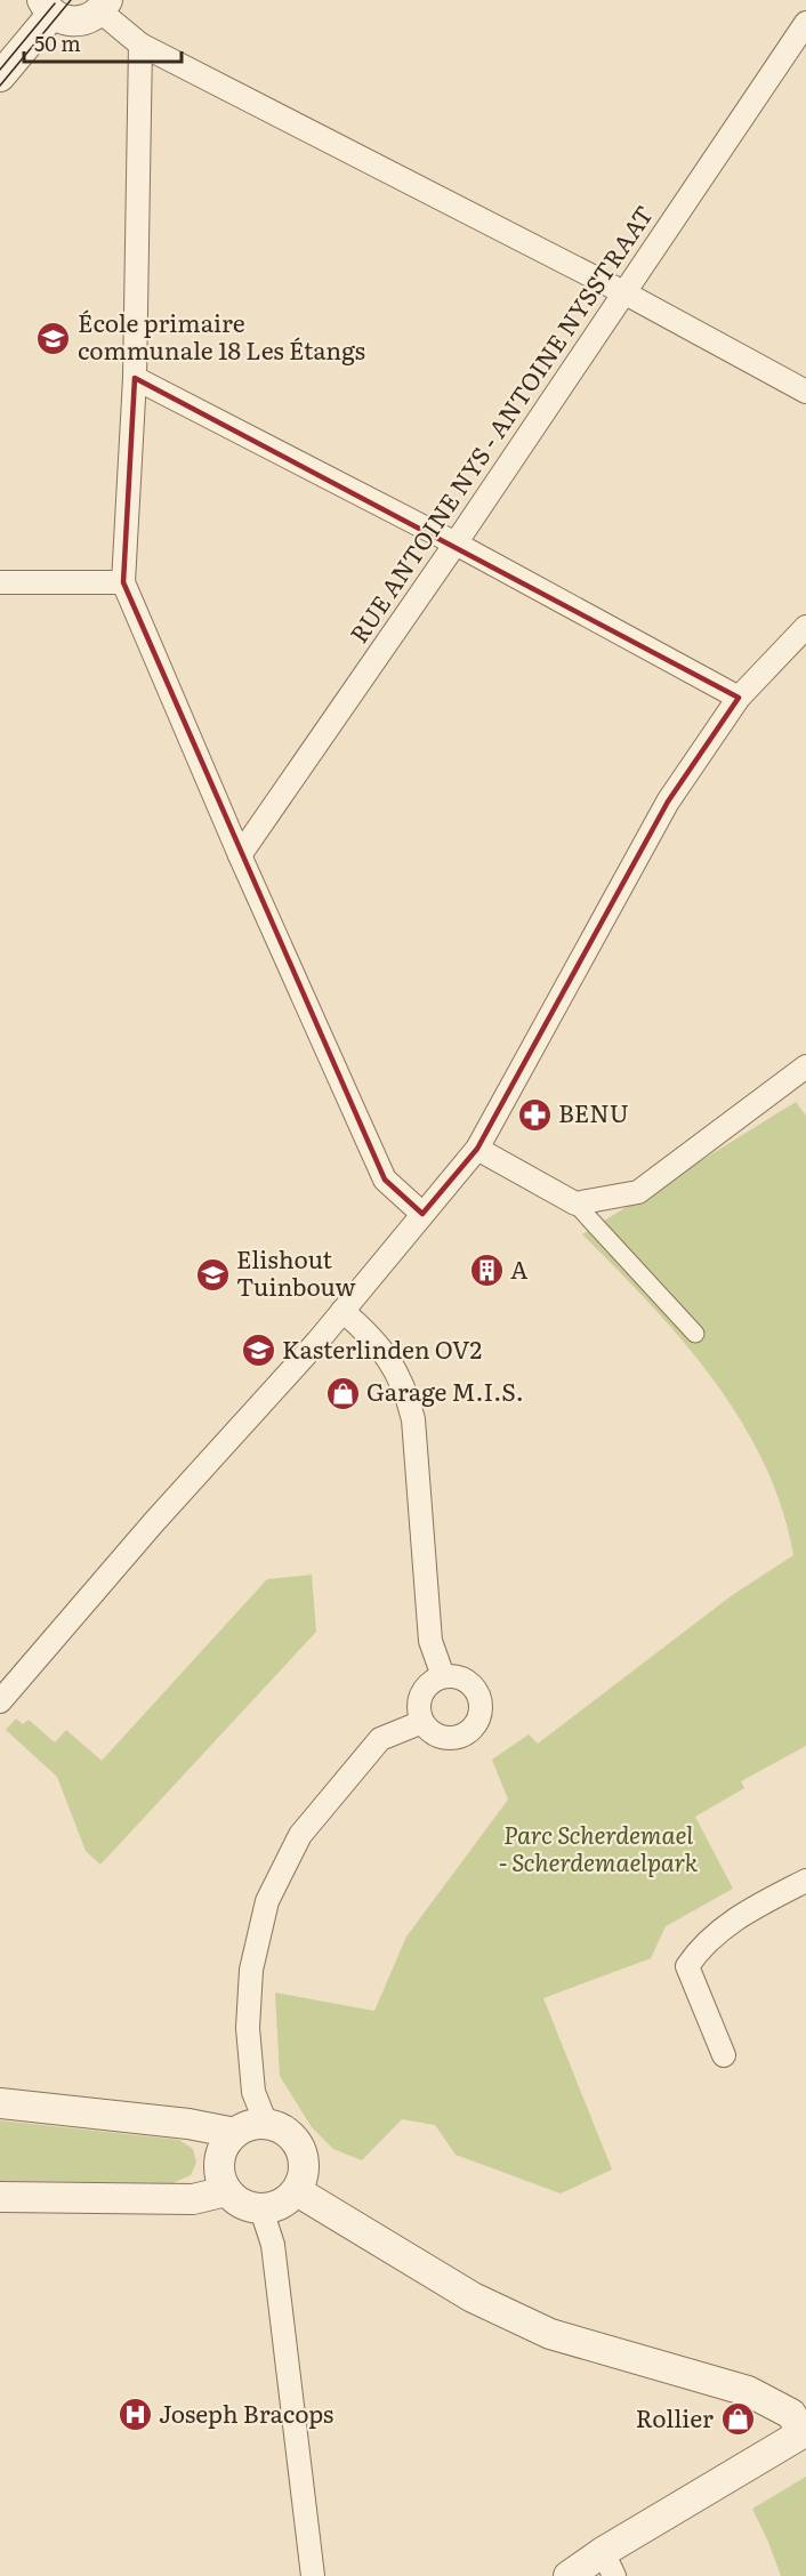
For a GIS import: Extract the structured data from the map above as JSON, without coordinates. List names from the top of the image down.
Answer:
{
  "streets": {
    "street": ["RUE ANTOINE NYS - ANTOINE NYSSTRAAT"]
  },
  "parks": ["Parc Scherdemael - Scherdemaelpark"],
  "places": {
    "school or university": ["École primaire communale 18 Les Étangs", "Elishout Tuinbouw", "Kasterlinden OV2"],
    "pharmacy": ["BENU"],
    "building": ["A"],
    "shop": ["Garage M.I.S.", "Rollier"],
    "hospital": ["Joseph Bracops"]
  },
  "scale_bar": "50 m"
}
